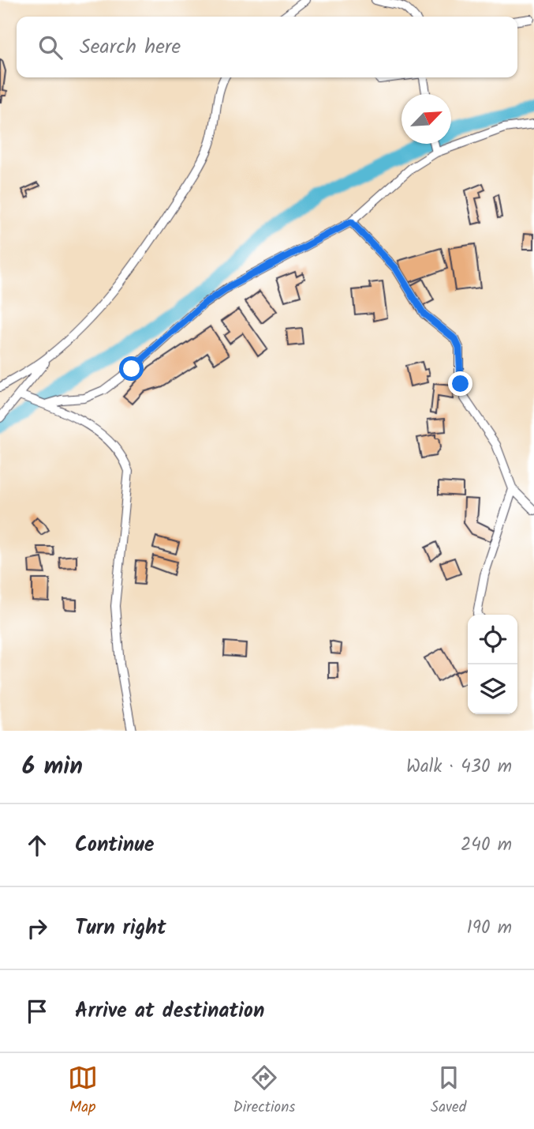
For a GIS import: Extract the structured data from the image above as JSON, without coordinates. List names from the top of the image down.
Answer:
{
  "north": "top right",
  "page": {
    "search": "Search here",
    "heading": ["6 min", "Walk · 430 m"],
    "list": [
      ["Continue", "240 m"],
      ["Turn right", "190 m"],
      "Arrive at destination"
    ],
    "nav": ["Map", "Directions", "Saved"]
  }
}
